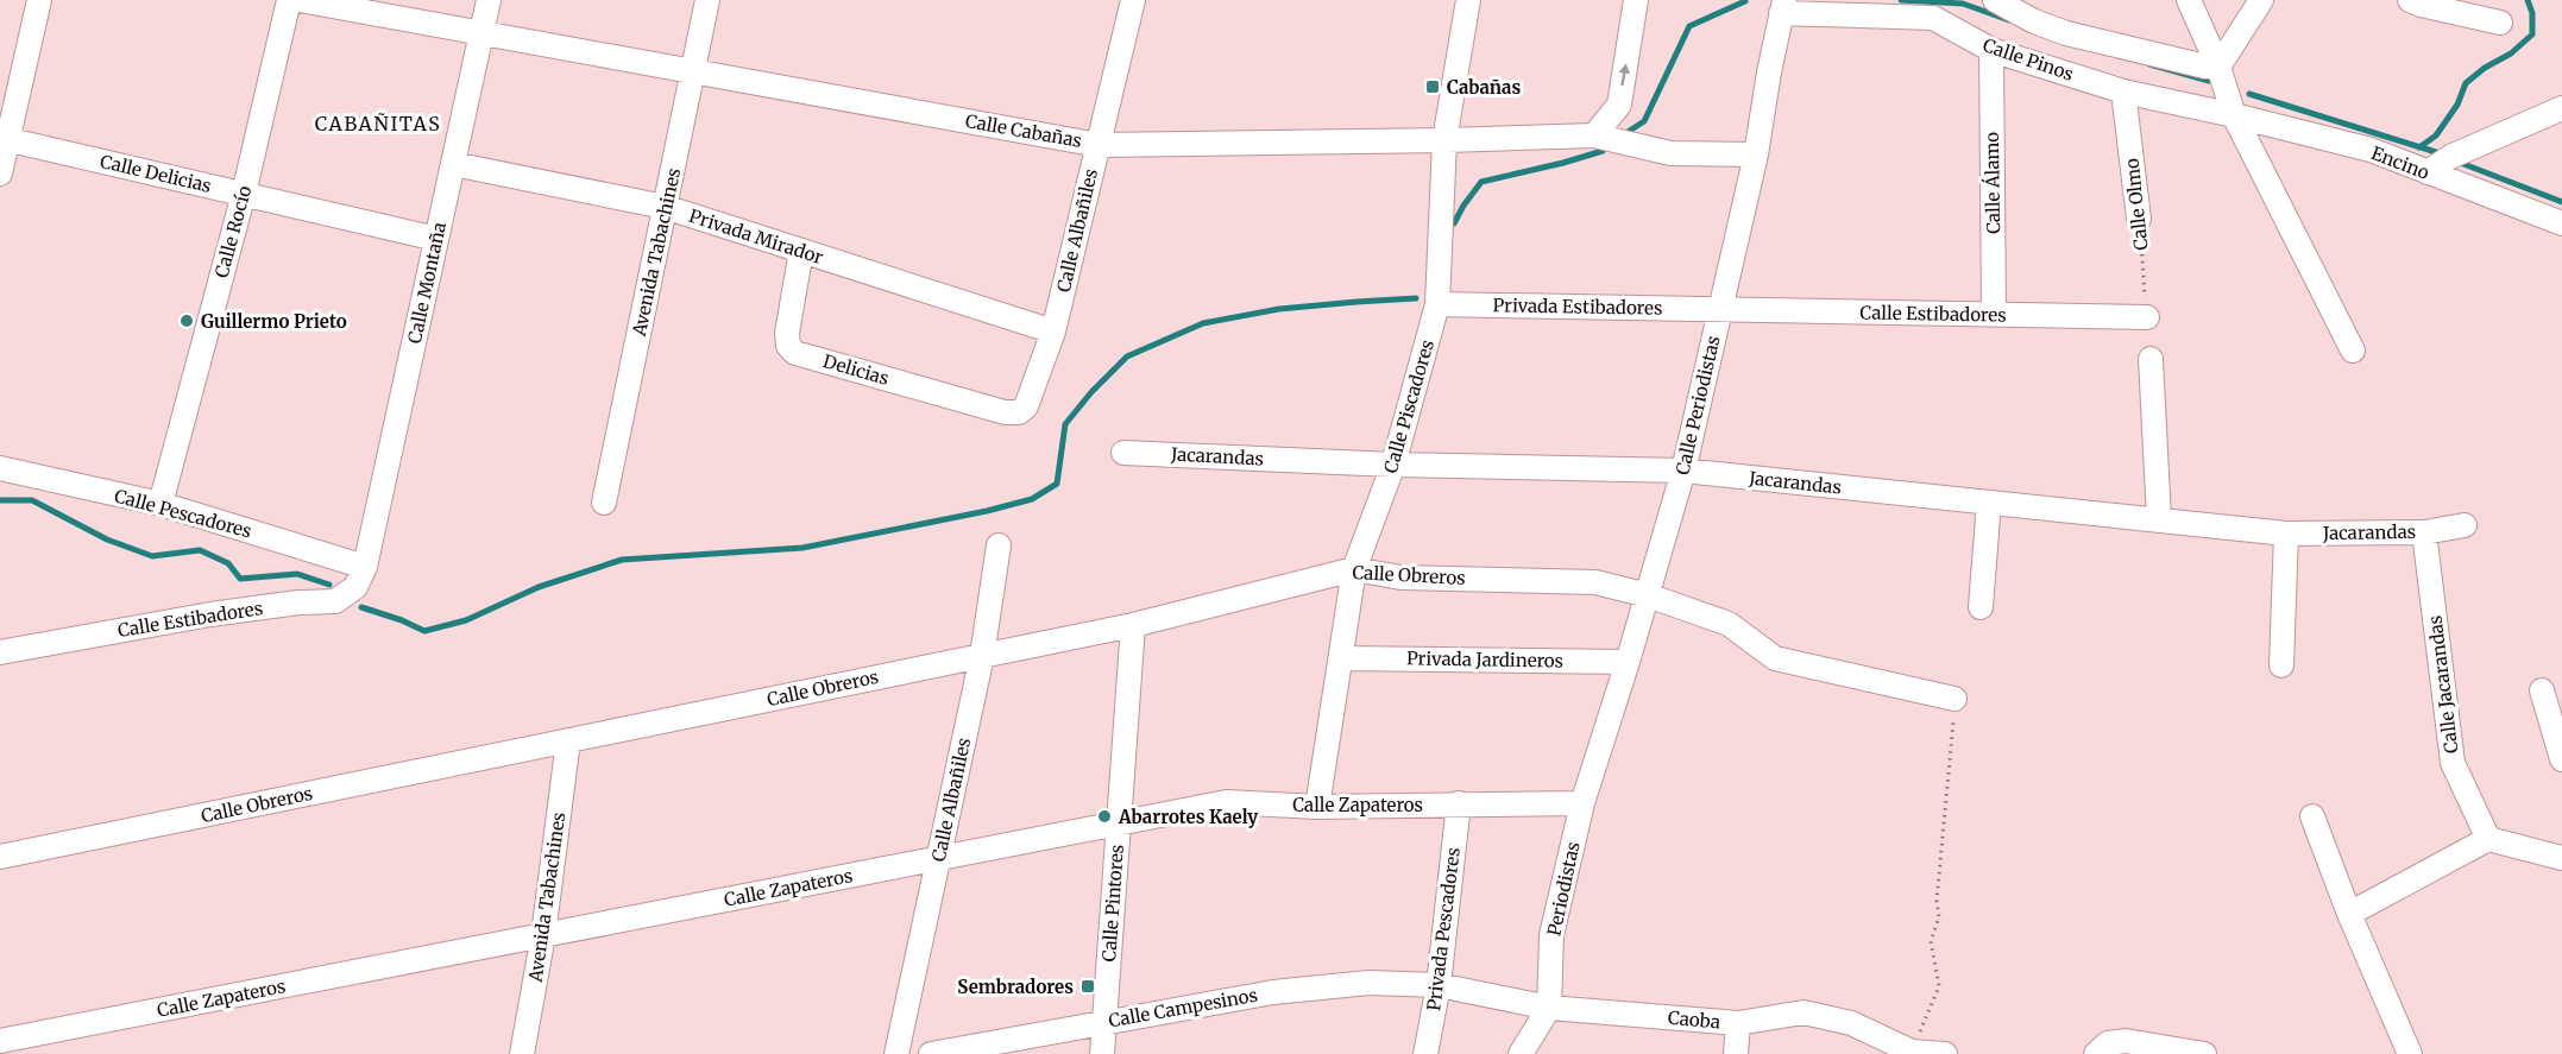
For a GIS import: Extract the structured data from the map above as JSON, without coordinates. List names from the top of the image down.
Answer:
{
  "streets": {
    "street": [
      "Calle Pinos",
      "Calle Cabañas",
      "Encino",
      "Calle Delicias",
      "Calle Álamo",
      "Calle Olmo",
      "Calle Albañiles",
      "Calle Rocío",
      "Privada Mirador",
      "Avenida Tabachines",
      "Calle Montaña",
      "Privada Estibadores",
      "Calle Estibadores",
      "Delicias",
      "Calle Periodistas",
      "Calle Piscadores",
      "Jacarandas",
      "Calle Pescadores",
      "Calle Obreros",
      "Privada Jardineros",
      "Calle Jacarandas",
      "Calle Zapateros",
      "Periodistas",
      "Calle Pintores",
      "Privada Pescadores",
      "Calle Campesinos",
      "Caoba"
    ]
  },
  "crossings": [
    ["Calle Pinos", "Encino"],
    ["Calle Pinos", "Calle Álamo"],
    ["Calle Pinos", "Calle Olmo"],
    ["Calle Pinos", "Calle Periodistas"],
    ["Calle Cabañas", "Calle Albañiles"],
    ["Calle Cabañas", "Avenida Tabachines"],
    ["Calle Cabañas", "Calle Montaña"],
    ["Calle Cabañas", "Calle Periodistas"],
    ["Calle Cabañas", "Calle Piscadores"],
    ["Calle Delicias", "Calle Rocío"],
    ["Calle Delicias", "Calle Montaña"],
    ["Calle Álamo", "Calle Estibadores"],
    ["Calle Olmo", "Calle Estibadores"],
    ["Calle Albañiles", "Privada Mirador"],
    ["Calle Albañiles", "Delicias"],
    ["Calle Albañiles", "Calle Obreros"],
    ["Calle Albañiles", "Calle Zapateros"],
    ["Calle Rocío", "Calle Pescadores"],
    ["Privada Mirador", "Avenida Tabachines"],
    ["Privada Mirador", "Calle Montaña"],
    ["Privada Mirador", "Delicias"],
    ["Avenida Tabachines", "Calle Obreros"],
    ["Avenida Tabachines", "Calle Zapateros"],
    ["Calle Montaña", "Calle Estibadores"],
    ["Calle Montaña", "Calle Pescadores"],
    ["Privada Estibadores", "Calle Estibadores"],
    ["Privada Estibadores", "Calle Periodistas"],
    ["Privada Estibadores", "Calle Piscadores"],
    ["Calle Estibadores", "Calle Periodistas"],
    ["Calle Estibadores", "Calle Pescadores"],
    ["Calle Periodistas", "Jacarandas"],
    ["Calle Periodistas", "Calle Obreros"],
    ["Calle Periodistas", "Privada Jardineros"],
    ["Calle Periodistas", "Calle Zapateros"],
    ["Calle Periodistas", "Periodistas"],
    ["Calle Piscadores", "Jacarandas"],
    ["Calle Piscadores", "Calle Obreros"],
    ["Calle Piscadores", "Privada Jardineros"],
    ["Calle Piscadores", "Calle Zapateros"],
    ["Jacarandas", "Calle Jacarandas"],
    ["Calle Obreros", "Calle Pintores"],
    ["Calle Zapateros", "Periodistas"],
    ["Calle Zapateros", "Calle Pintores"],
    ["Calle Zapateros", "Privada Pescadores"],
    ["Periodistas", "Caoba"],
    ["Calle Pintores", "Calle Campesinos"],
    ["Privada Pescadores", "Calle Campesinos"],
    ["Privada Pescadores", "Caoba"],
    ["Calle Campesinos", "Caoba"]
  ],
  "districts": ["CABAÑITAS"],
  "places": {
    "transit": ["Cabañas", "Sembradores"],
    "other": ["Guillermo Prieto", "Abarrotes Kaely"]
  }
}
